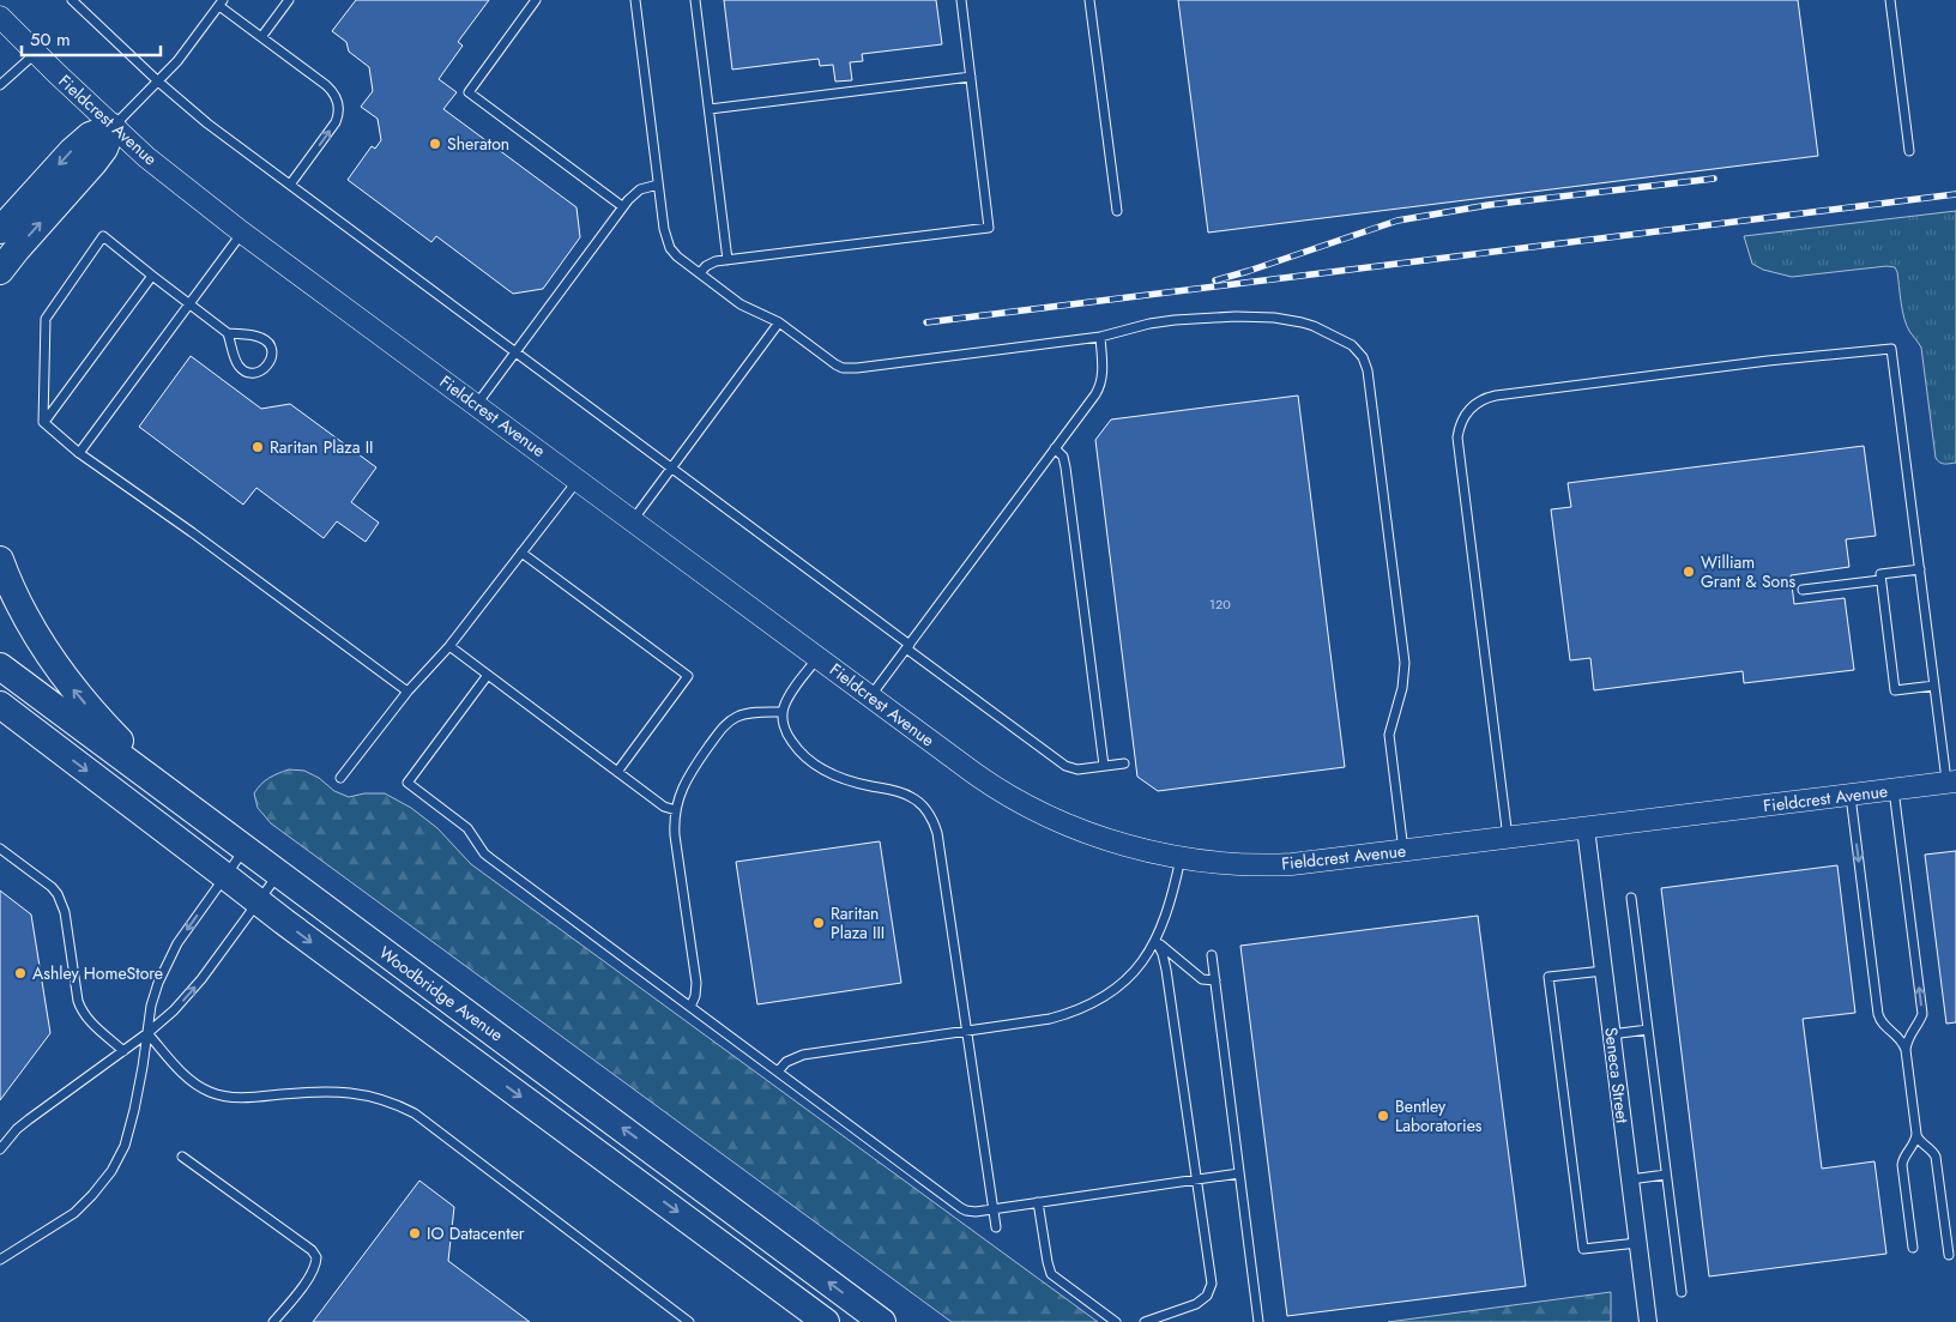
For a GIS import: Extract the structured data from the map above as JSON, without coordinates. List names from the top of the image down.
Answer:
{
  "streets": {
    "main road": ["Woodbridge Avenue"],
    "street": ["Fieldcrest Avenue", "Seneca Street"]
  },
  "crossings": [
    ["Fieldcrest Avenue", "Seneca Street"]
  ],
  "places": [
    "Sheraton",
    "Raritan Plaza II",
    "William Grant & Sons",
    "Raritan Plaza III",
    "Ashley HomeStore",
    "Bentley Laboratories",
    "IO Datacenter"
  ],
  "house_numbers": ["120"],
  "scale_bar": "50 m"
}
